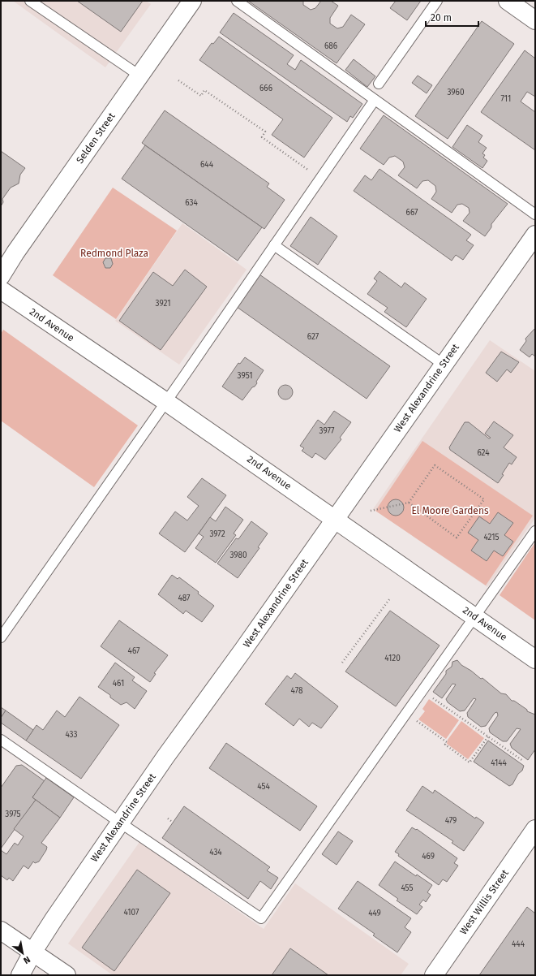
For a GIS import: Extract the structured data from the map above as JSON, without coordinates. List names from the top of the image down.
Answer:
{
  "streets": {
    "street": [
      "Selden Street",
      "2nd Avenue",
      "West Alexandrine Street",
      "West Willis Street"
    ]
  },
  "crossings": [
    ["2nd Avenue", "West Alexandrine Street"]
  ],
  "parks": ["Redmond Plaza", "El Moore Gardens"],
  "house_numbers": [
    "686",
    "666",
    "3960",
    "711",
    "644",
    "634",
    "667",
    "3921",
    "627",
    "3951",
    "3977",
    "624",
    "3972",
    "4215",
    "3980",
    "487",
    "467",
    "4120",
    "461",
    "478",
    "433",
    "4144",
    "454",
    "3975",
    "479",
    "434",
    "469",
    "455",
    "4107",
    "449",
    "444"
  ],
  "scale_bar": "20 m",
  "north": "bottom right"
}
